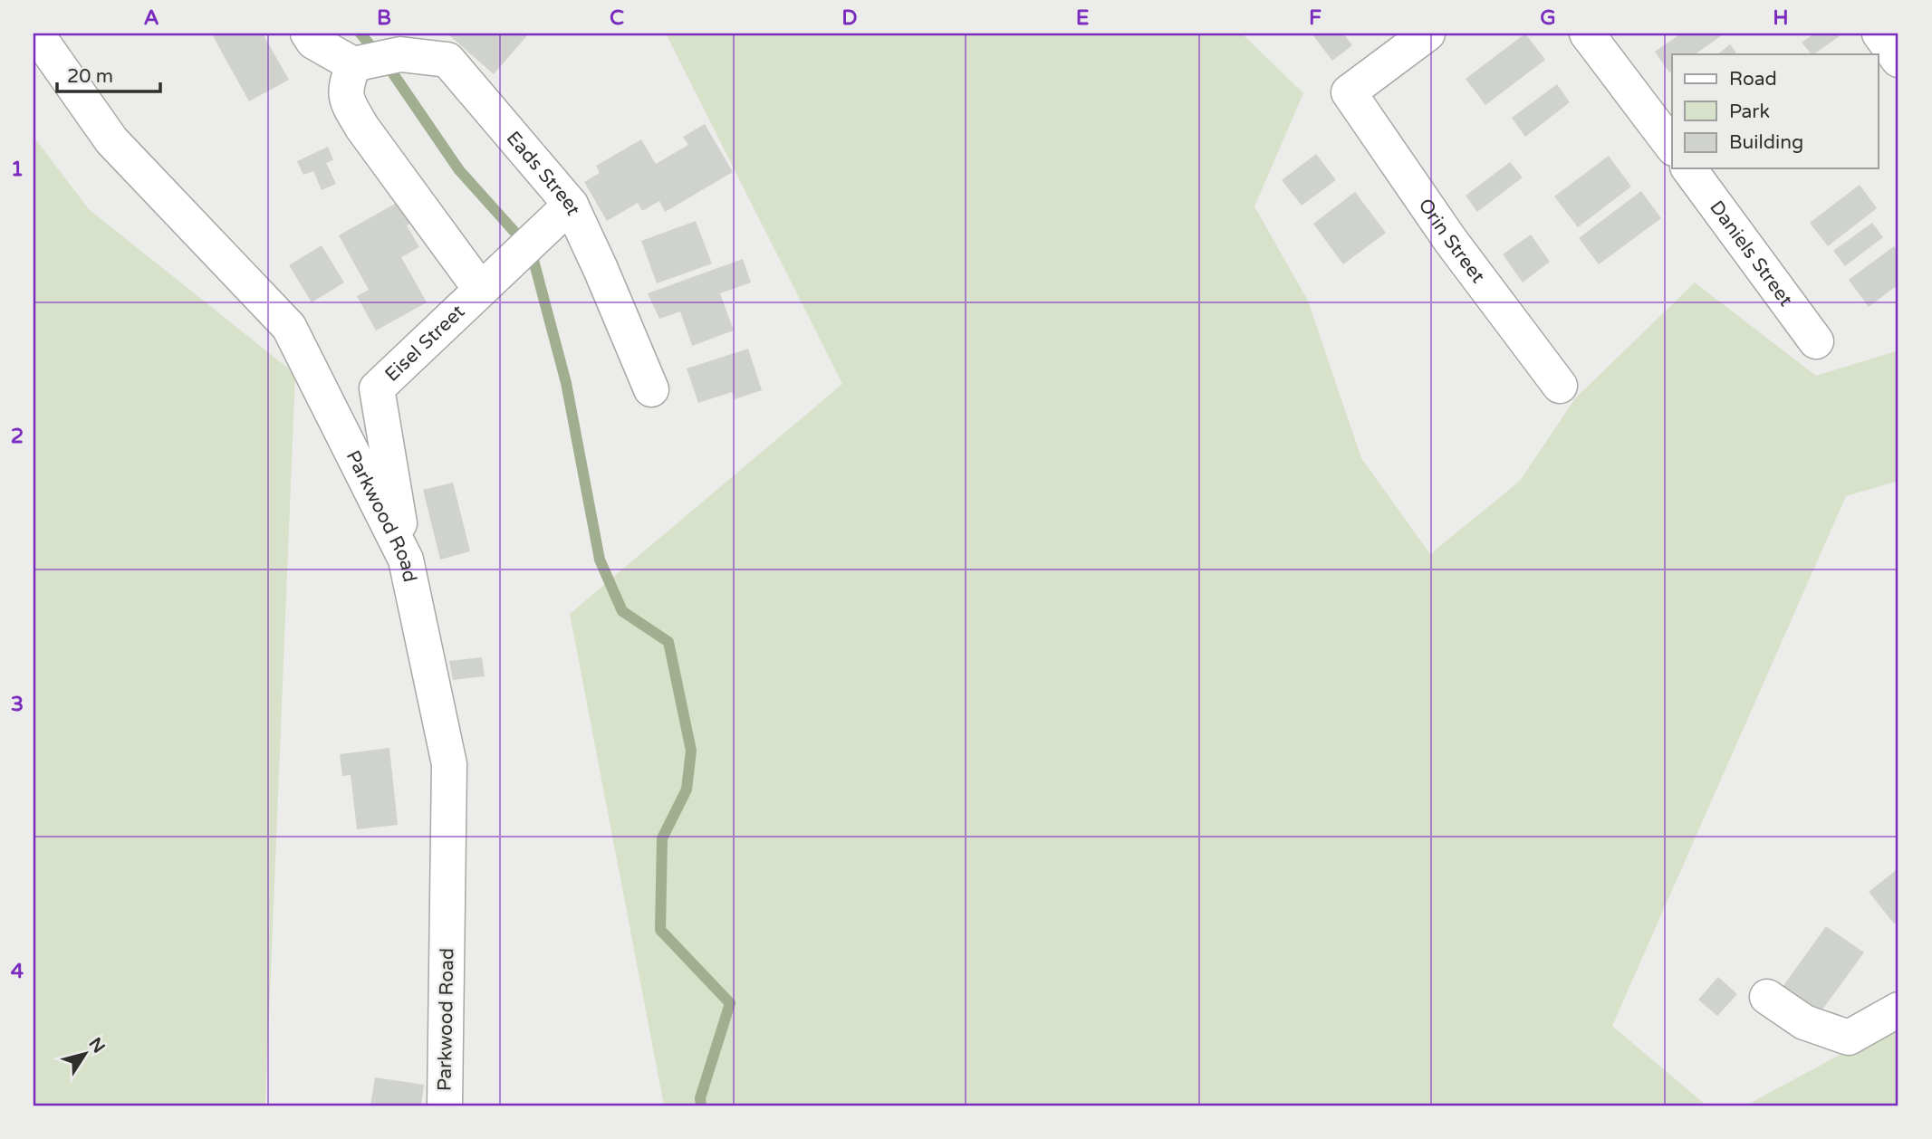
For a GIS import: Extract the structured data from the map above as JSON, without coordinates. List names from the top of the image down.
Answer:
{
  "streets": {
    "street": [
      "Eads Street",
      "Orin Street",
      "Daniels Street",
      "Eisel Street",
      "Parkwood Road"
    ]
  },
  "crossings": [
    ["Eads Street", "Eisel Street"],
    ["Eisel Street", "Parkwood Road"]
  ],
  "legend": ["Road", "Park", "Building"],
  "scale_bar": "20 m",
  "north": "top right",
  "grid": {
    "columns": [
      "A",
      "B",
      "C",
      "D",
      "E",
      "F",
      "G",
      "H"
    ],
    "rows": [
      "1",
      "2",
      "3",
      "4"
    ]
  }
}
